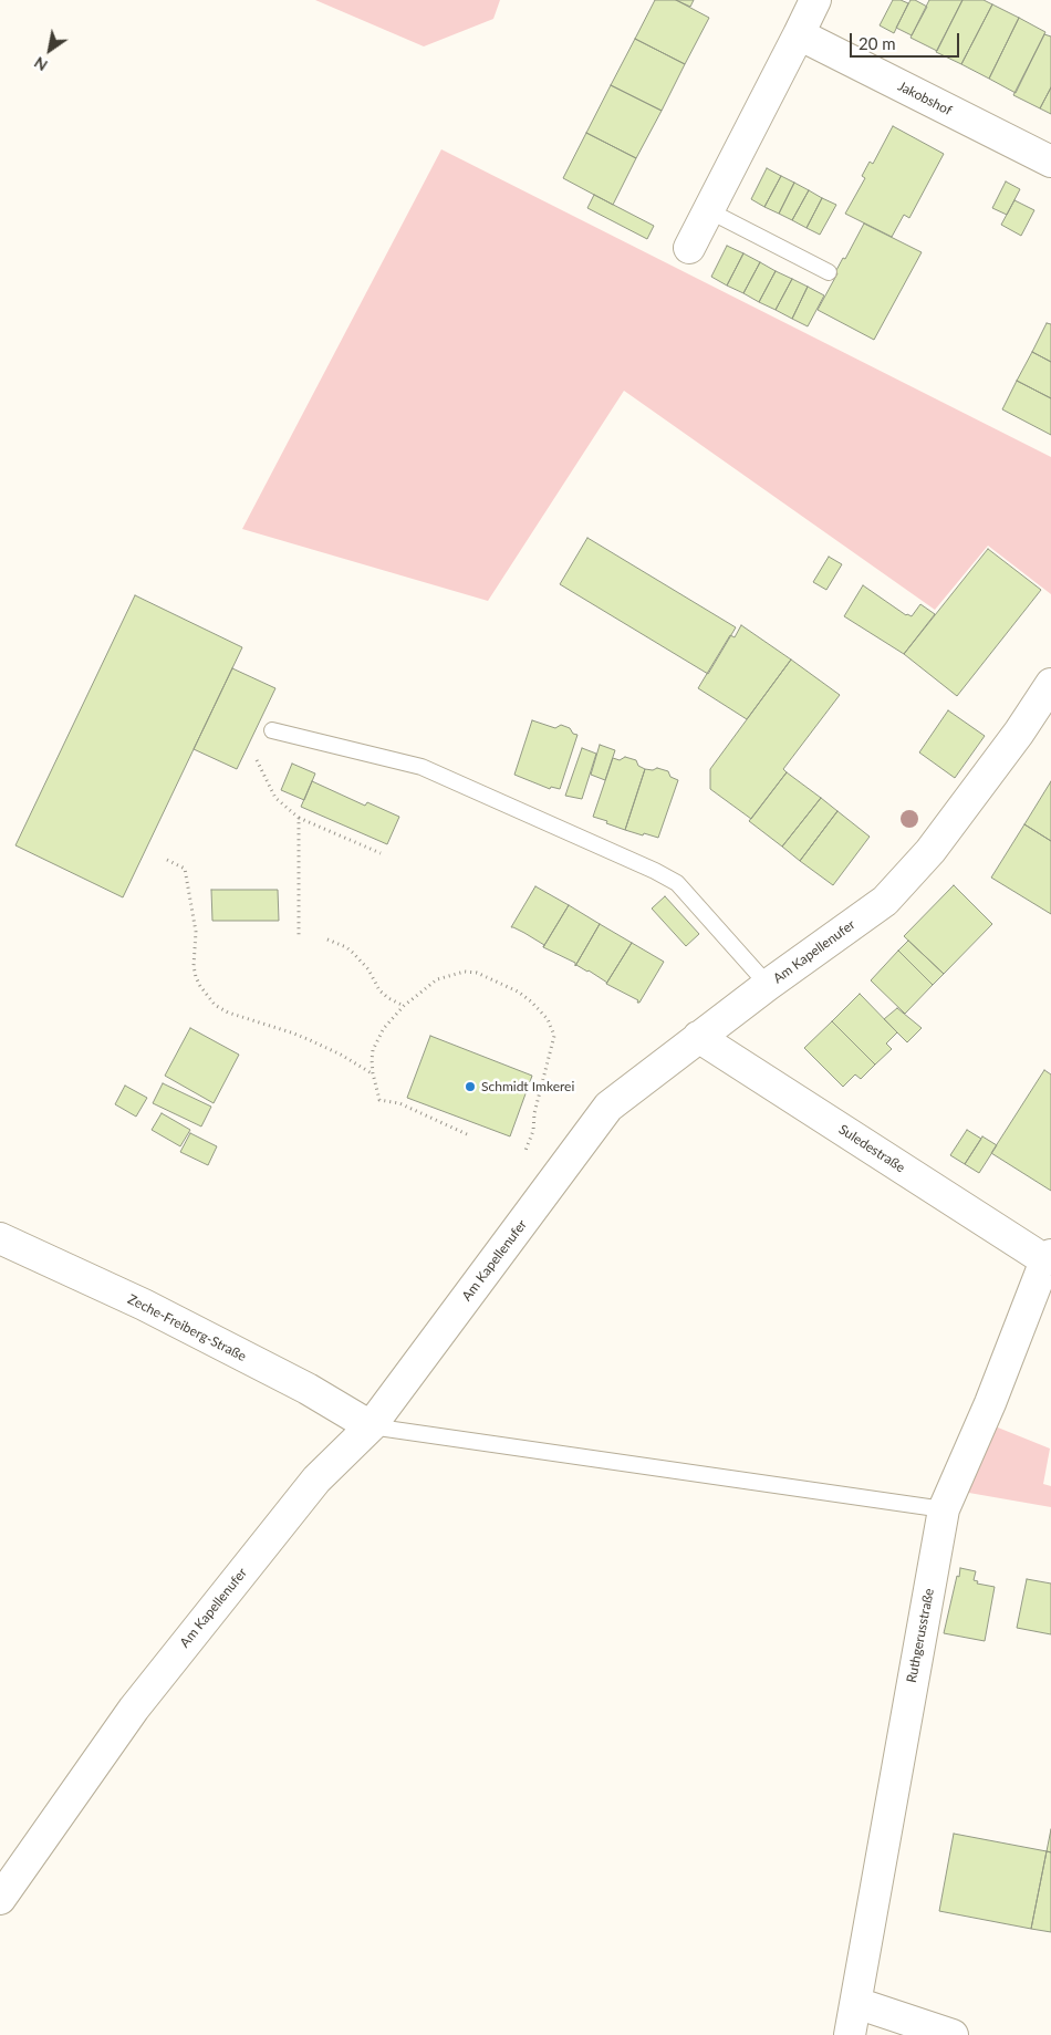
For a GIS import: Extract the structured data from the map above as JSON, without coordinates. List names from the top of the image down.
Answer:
{
  "streets": {
    "street": [
      "Jakobshof",
      "Am Kapellenufer",
      "Suledestraße",
      "Zeche-Freiberg-Straße",
      "Ruthgerusstraße"
    ]
  },
  "crossings": [
    ["Am Kapellenufer", "Suledestraße"],
    ["Am Kapellenufer", "Zeche-Freiberg-Straße"],
    ["Suledestraße", "Ruthgerusstraße"]
  ],
  "places": ["Schmidt Imkerei"],
  "scale_bar": "20 m",
  "north": "bottom left"
}
